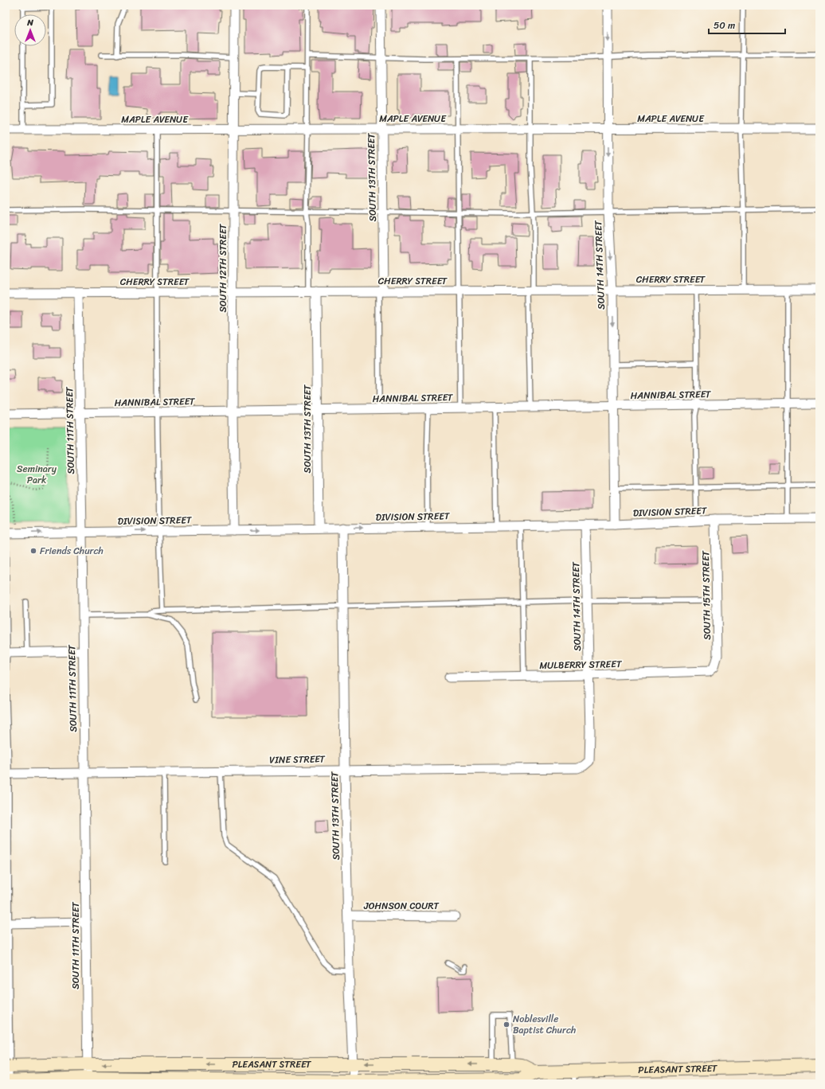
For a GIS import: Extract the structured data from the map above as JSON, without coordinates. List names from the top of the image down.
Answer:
{
  "streets": {
    "street": [
      "MAPLE AVENUE",
      "SOUTH 13TH STREET",
      "SOUTH 14TH STREET",
      "SOUTH 12TH STREET",
      "CHERRY STREET",
      "HANNIBAL STREET",
      "SOUTH 11TH STREET",
      "DIVISION STREET",
      "SOUTH 15TH STREET",
      "MULBERRY STREET",
      "VINE STREET",
      "JOHNSON COURT",
      "PLEASANT STREET"
    ]
  },
  "crossings": [
    ["MAPLE AVENUE", "SOUTH 13TH STREET"],
    ["MAPLE AVENUE", "SOUTH 14TH STREET"],
    ["MAPLE AVENUE", "SOUTH 12TH STREET"],
    ["SOUTH 13TH STREET", "CHERRY STREET"],
    ["SOUTH 13TH STREET", "HANNIBAL STREET"],
    ["SOUTH 13TH STREET", "DIVISION STREET"],
    ["SOUTH 13TH STREET", "VINE STREET"],
    ["SOUTH 13TH STREET", "JOHNSON COURT"],
    ["SOUTH 13TH STREET", "PLEASANT STREET"],
    ["SOUTH 14TH STREET", "CHERRY STREET"],
    ["SOUTH 14TH STREET", "HANNIBAL STREET"],
    ["SOUTH 14TH STREET", "DIVISION STREET"],
    ["SOUTH 14TH STREET", "MULBERRY STREET"],
    ["SOUTH 14TH STREET", "VINE STREET"],
    ["SOUTH 12TH STREET", "CHERRY STREET"],
    ["SOUTH 12TH STREET", "HANNIBAL STREET"],
    ["SOUTH 12TH STREET", "DIVISION STREET"],
    ["CHERRY STREET", "SOUTH 11TH STREET"],
    ["HANNIBAL STREET", "SOUTH 11TH STREET"],
    ["SOUTH 11TH STREET", "DIVISION STREET"],
    ["SOUTH 11TH STREET", "VINE STREET"],
    ["SOUTH 11TH STREET", "PLEASANT STREET"],
    ["DIVISION STREET", "SOUTH 15TH STREET"],
    ["SOUTH 15TH STREET", "MULBERRY STREET"]
  ],
  "one_way": ["SOUTH 14TH STREET", "DIVISION STREET"],
  "parks": ["Seminary Park"],
  "places": ["Friends Church", "Noblesville Baptist Church"],
  "scale_bar": "50 m",
  "north": "top"
}
